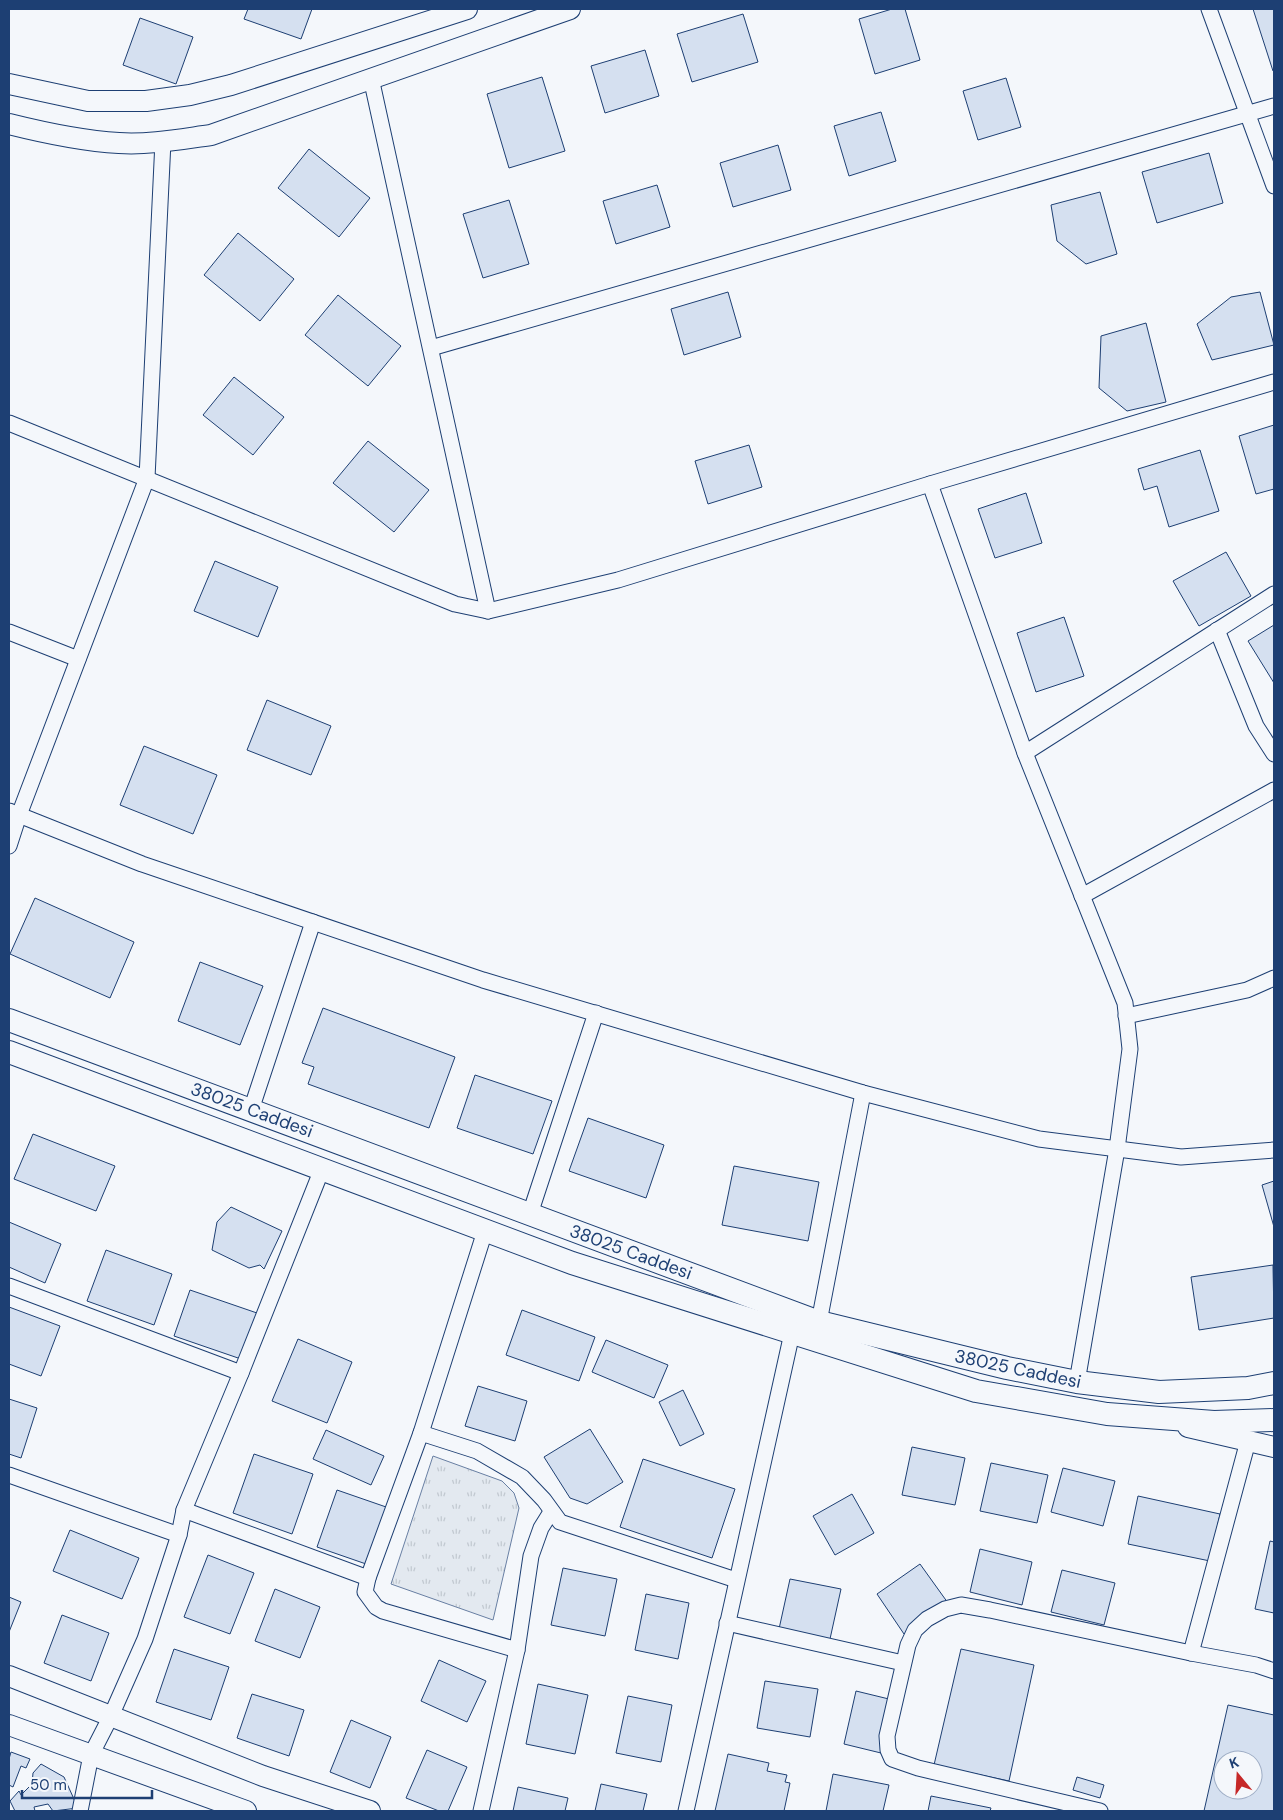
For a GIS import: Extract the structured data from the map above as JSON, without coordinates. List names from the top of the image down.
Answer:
{
  "streets": {
    "main road": ["38025 Caddesi"]
  },
  "scale_bar": "50 m",
  "north": "top"
}
